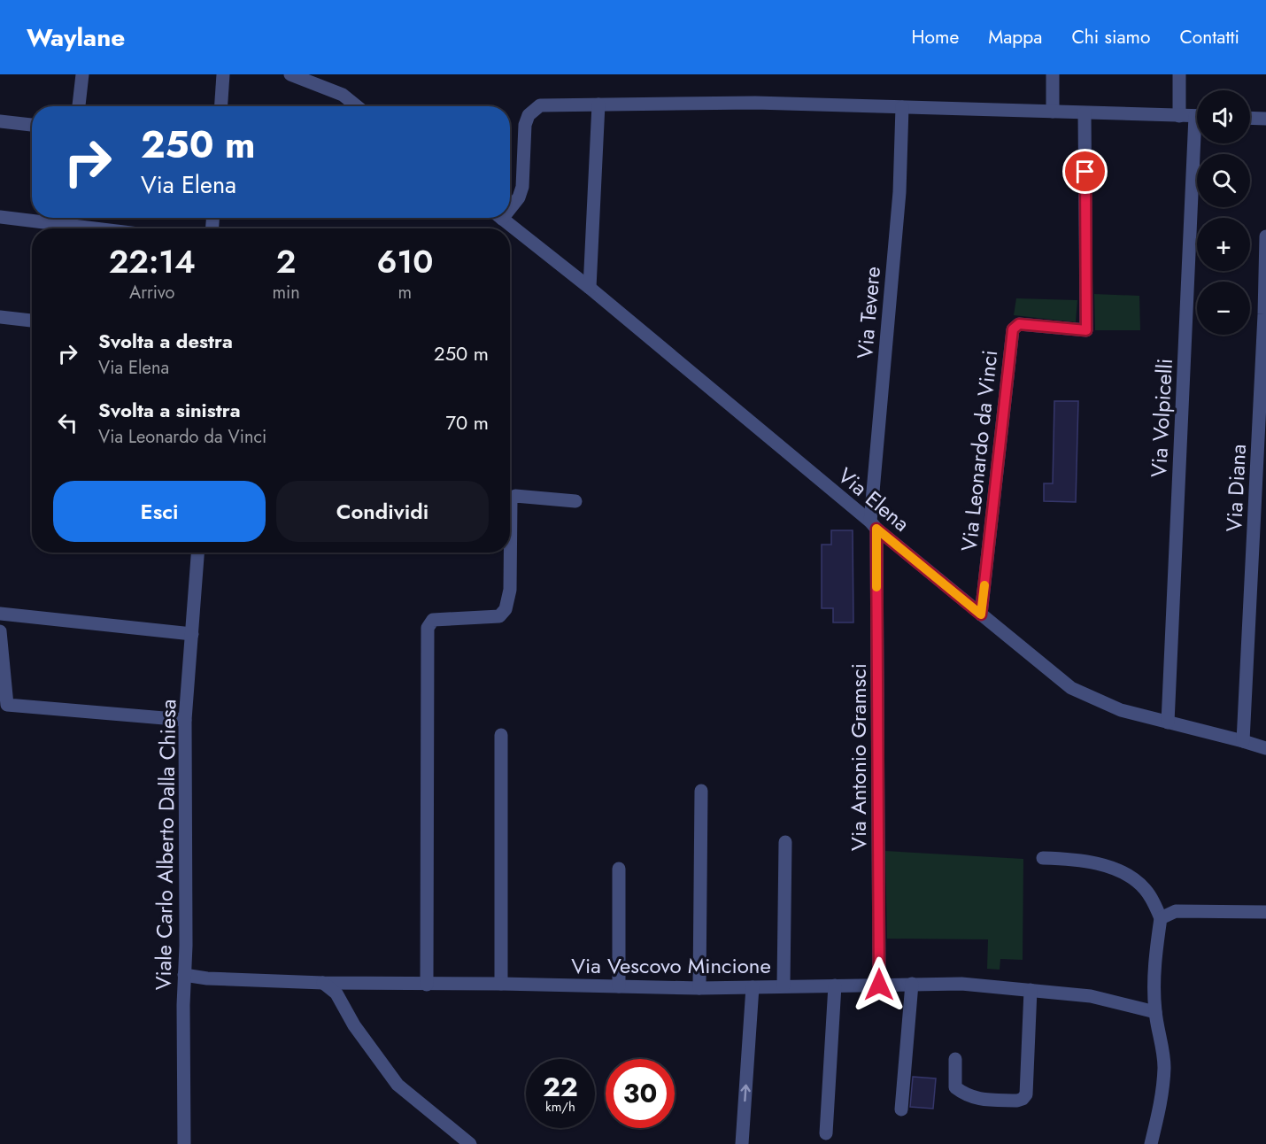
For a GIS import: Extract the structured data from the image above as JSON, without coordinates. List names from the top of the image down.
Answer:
{
  "streets": {
    "street": [
      "Via Tevere",
      "Via Volpicelli",
      "Via Leonardo da Vinci",
      "Via Diana",
      "Via Elena",
      "Via Antonio Gramsci",
      "Viale Carlo Alberto Dalla Chiesa",
      "Via Vescovo Mincione"
    ]
  },
  "crossings": [
    ["Via Tevere", "Via Elena"],
    ["Via Tevere", "Via Antonio Gramsci"],
    ["Via Volpicelli", "Via Elena"],
    ["Via Leonardo da Vinci", "Via Elena"],
    ["Via Diana", "Via Elena"],
    ["Via Elena", "Via Antonio Gramsci"],
    ["Via Antonio Gramsci", "Via Vescovo Mincione"],
    ["Viale Carlo Alberto Dalla Chiesa", "Via Vescovo Mincione"]
  ],
  "page": {
    "header": "Waylane",
    "nav": [
      "Home",
      "Mappa",
      "Chi siamo",
      "Contatti"
    ],
    "map_buttons": ["+", "−"],
    "turn": ["250 m", "Via Elena"],
    "eta": [
      "22:14",
      "Arrivo",
      "2",
      "min",
      "610",
      "m"
    ],
    "list": [
      {
        "name": "Svolta a destra",
        "note": "Via Elena",
        "value": "250 m"
      },
      {
        "name": "Svolta a sinistra",
        "note": "Via Leonardo da Vinci",
        "value": "70 m"
      }
    ],
    "buttons": ["Esci", "Condividi"],
    "speed": "22 km/h",
    "limit": "30"
  }
}
